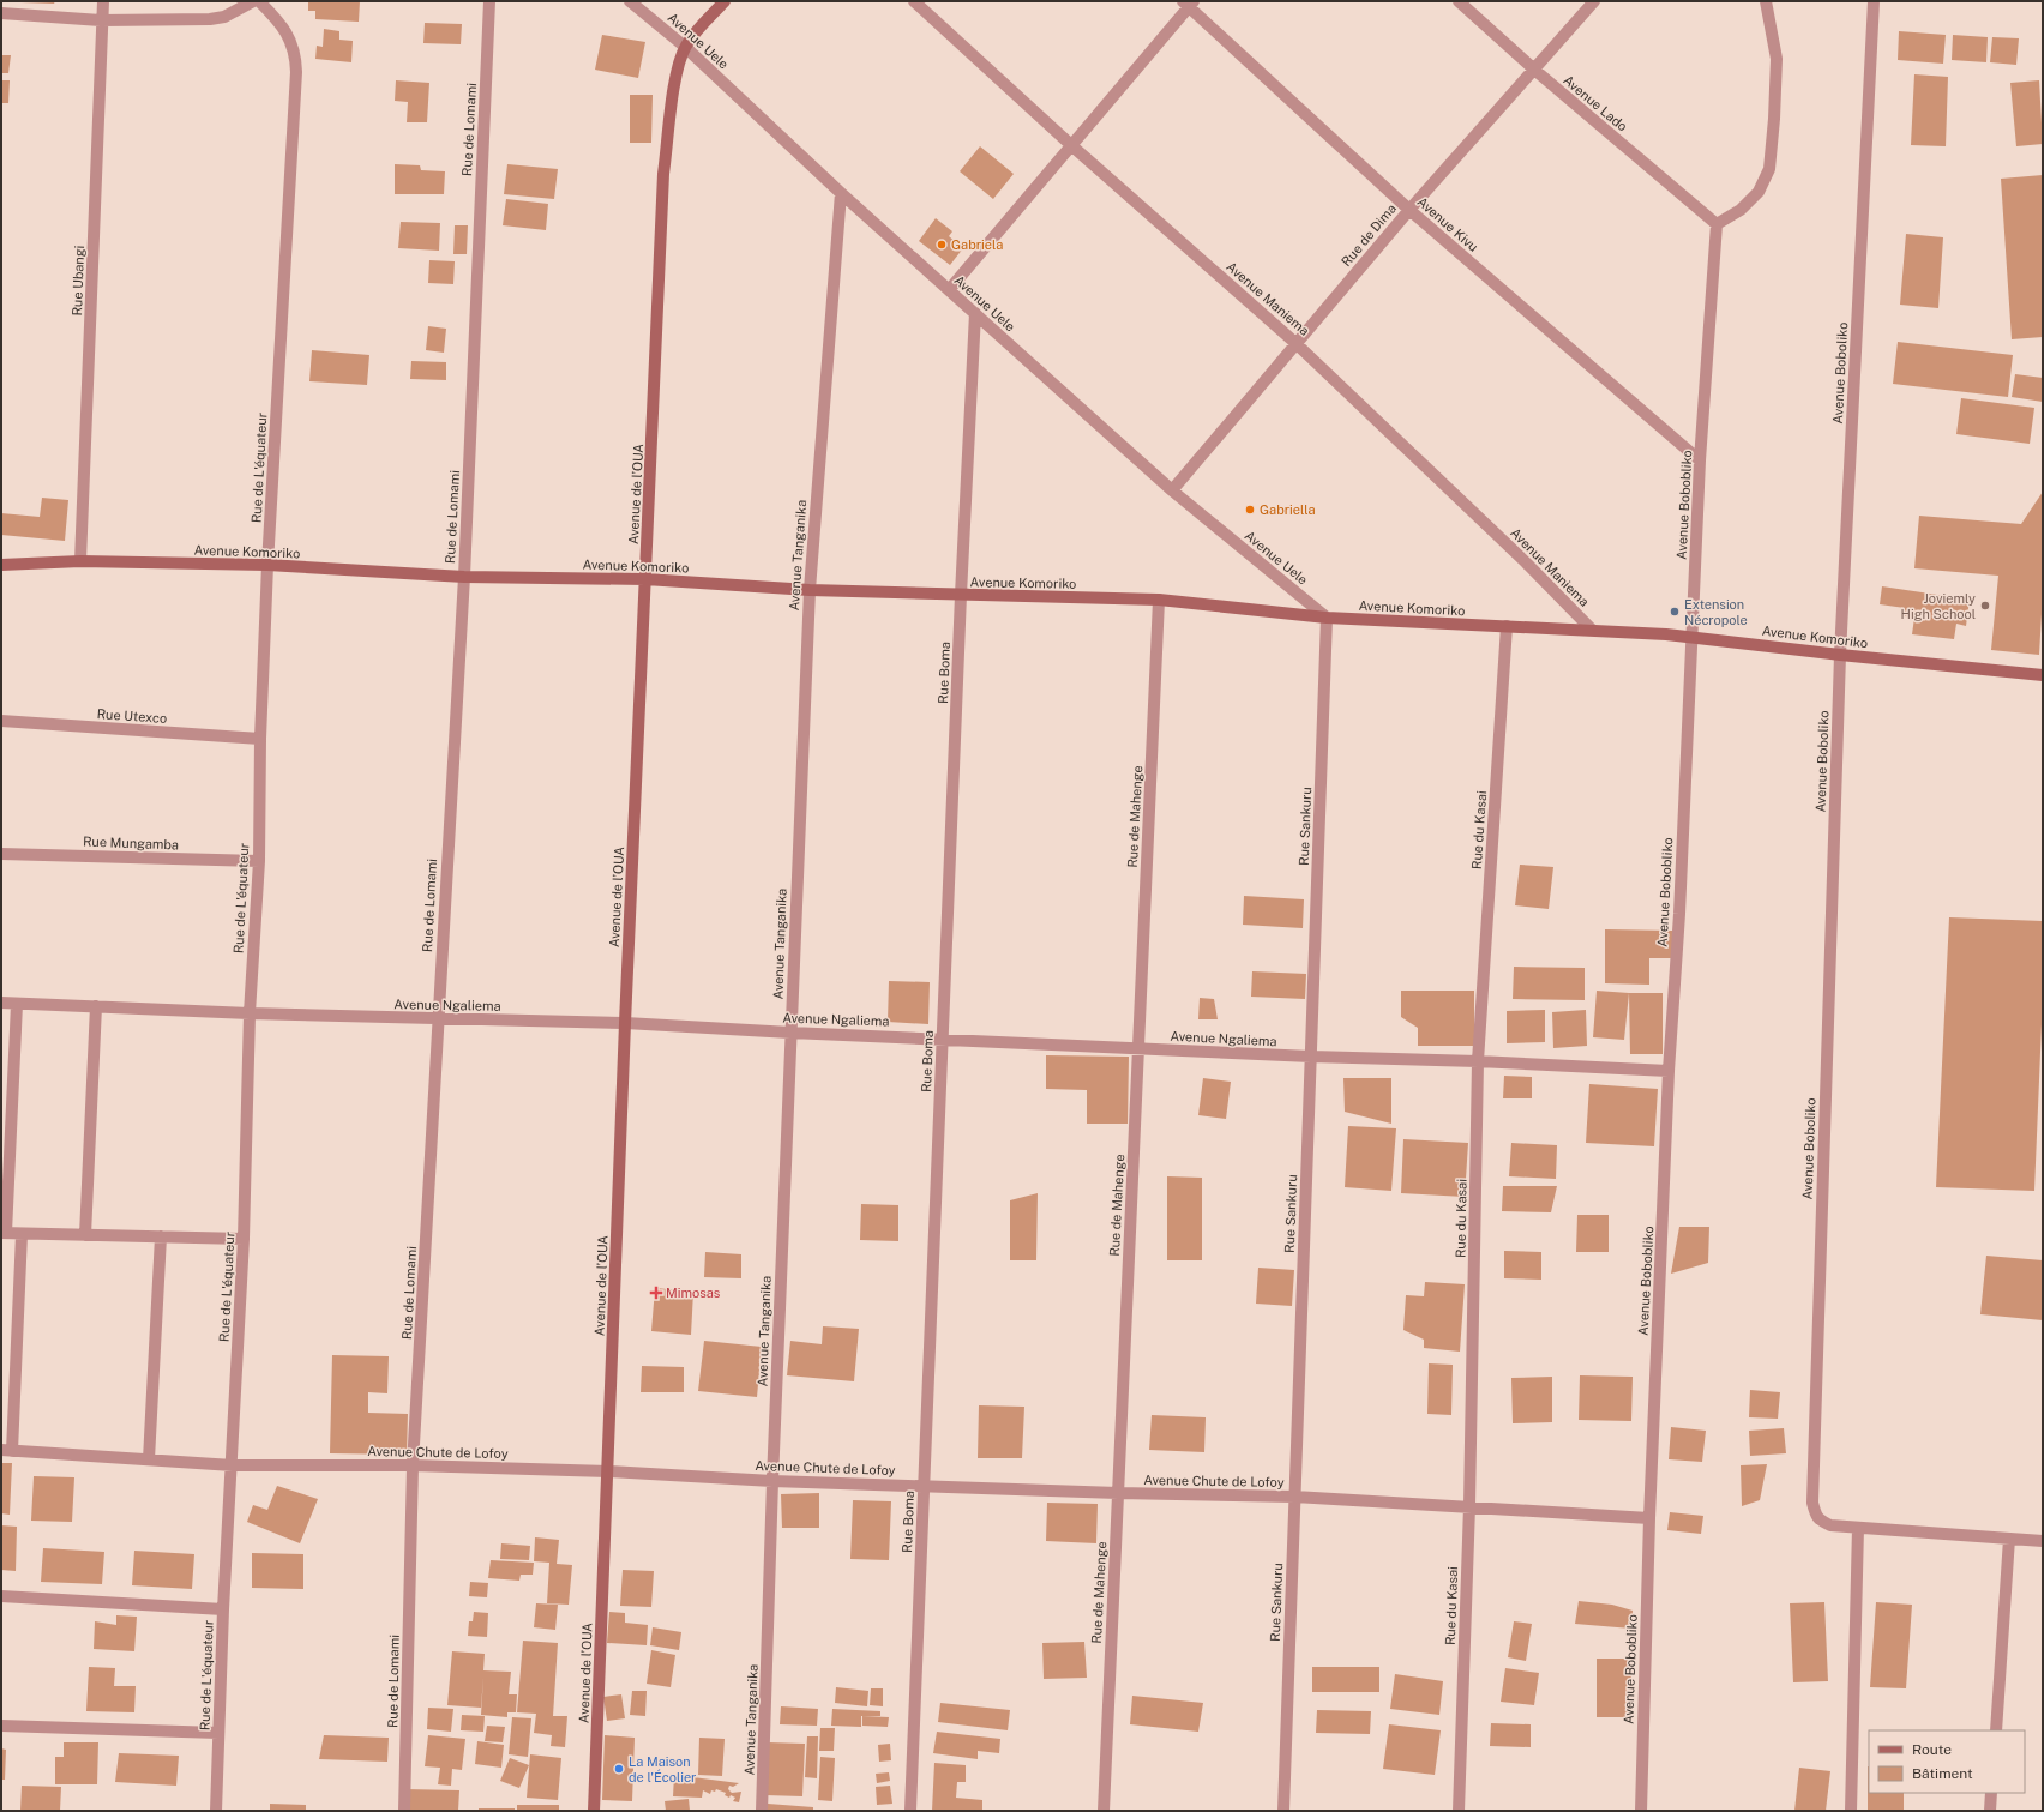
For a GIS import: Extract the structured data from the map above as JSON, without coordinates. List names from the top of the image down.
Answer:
{
  "streets": {
    "street": [
      "Avenue Uele",
      "Avenue Lado",
      "Rue de Lomami",
      "Avenue Kivu",
      "Rue de Dima",
      "Rue Ubangi",
      "Avenue Maniema",
      "Avenue Boboliko",
      "Rue de L'équateur",
      "Avenue de l’OUA",
      "Avenue Bobobliko",
      "Avenue Komoriko",
      "Avenue Tanganika",
      "Rue Boma",
      "Rue Utexco",
      "Rue de Mahenge",
      "Rue Sankuru",
      "Rue du Kasai",
      "Rue Mungamba",
      "Avenue Ngaliema",
      "Avenue Chute de Lofoy"
    ]
  },
  "crossings": [
    ["Avenue Uele", "Rue de Dima"],
    ["Avenue Uele", "Avenue de l’OUA"],
    ["Avenue Uele", "Avenue Komoriko"],
    ["Avenue Uele", "Avenue Tanganika"],
    ["Avenue Uele", "Rue Boma"],
    ["Avenue Uele", "Rue Sankuru"],
    ["Avenue Lado", "Rue de Dima"],
    ["Avenue Lado", "Avenue Bobobliko"],
    ["Rue de Lomami", "Avenue Komoriko"],
    ["Rue de Lomami", "Avenue Ngaliema"],
    ["Rue de Lomami", "Avenue Chute de Lofoy"],
    ["Avenue Kivu", "Rue de Dima"],
    ["Avenue Kivu", "Avenue Bobobliko"],
    ["Rue de Dima", "Avenue Maniema"],
    ["Rue Ubangi", "Avenue Komoriko"],
    ["Avenue Maniema", "Avenue Komoriko"],
    ["Avenue Boboliko", "Avenue Komoriko"],
    ["Rue de L'équateur", "Avenue Komoriko"],
    ["Rue de L'équateur", "Rue Utexco"],
    ["Rue de L'équateur", "Rue Mungamba"],
    ["Rue de L'équateur", "Avenue Ngaliema"],
    ["Rue de L'équateur", "Avenue Chute de Lofoy"],
    ["Avenue de l’OUA", "Avenue Komoriko"],
    ["Avenue de l’OUA", "Avenue Ngaliema"],
    ["Avenue de l’OUA", "Avenue Chute de Lofoy"],
    ["Avenue Bobobliko", "Avenue Komoriko"],
    ["Avenue Bobobliko", "Avenue Ngaliema"],
    ["Avenue Bobobliko", "Avenue Chute de Lofoy"],
    ["Avenue Komoriko", "Avenue Tanganika"],
    ["Avenue Komoriko", "Rue Boma"],
    ["Avenue Komoriko", "Rue de Mahenge"],
    ["Avenue Komoriko", "Rue Sankuru"],
    ["Avenue Komoriko", "Rue du Kasai"],
    ["Avenue Tanganika", "Avenue Ngaliema"],
    ["Avenue Tanganika", "Avenue Chute de Lofoy"],
    ["Rue Boma", "Avenue Ngaliema"],
    ["Rue Boma", "Avenue Chute de Lofoy"],
    ["Rue de Mahenge", "Avenue Ngaliema"],
    ["Rue de Mahenge", "Avenue Chute de Lofoy"],
    ["Rue Sankuru", "Avenue Ngaliema"],
    ["Rue Sankuru", "Avenue Chute de Lofoy"],
    ["Rue du Kasai", "Avenue Ngaliema"],
    ["Rue du Kasai", "Avenue Chute de Lofoy"]
  ],
  "places": {
    "other": [
      "Gabriela",
      "Gabriella",
      "Joviemly High School",
      "Extension Nécropole",
      "La Maison de l'Écolier"
    ],
    "health": ["Mimosas"]
  },
  "legend": ["Route", "Bâtiment"]
}
